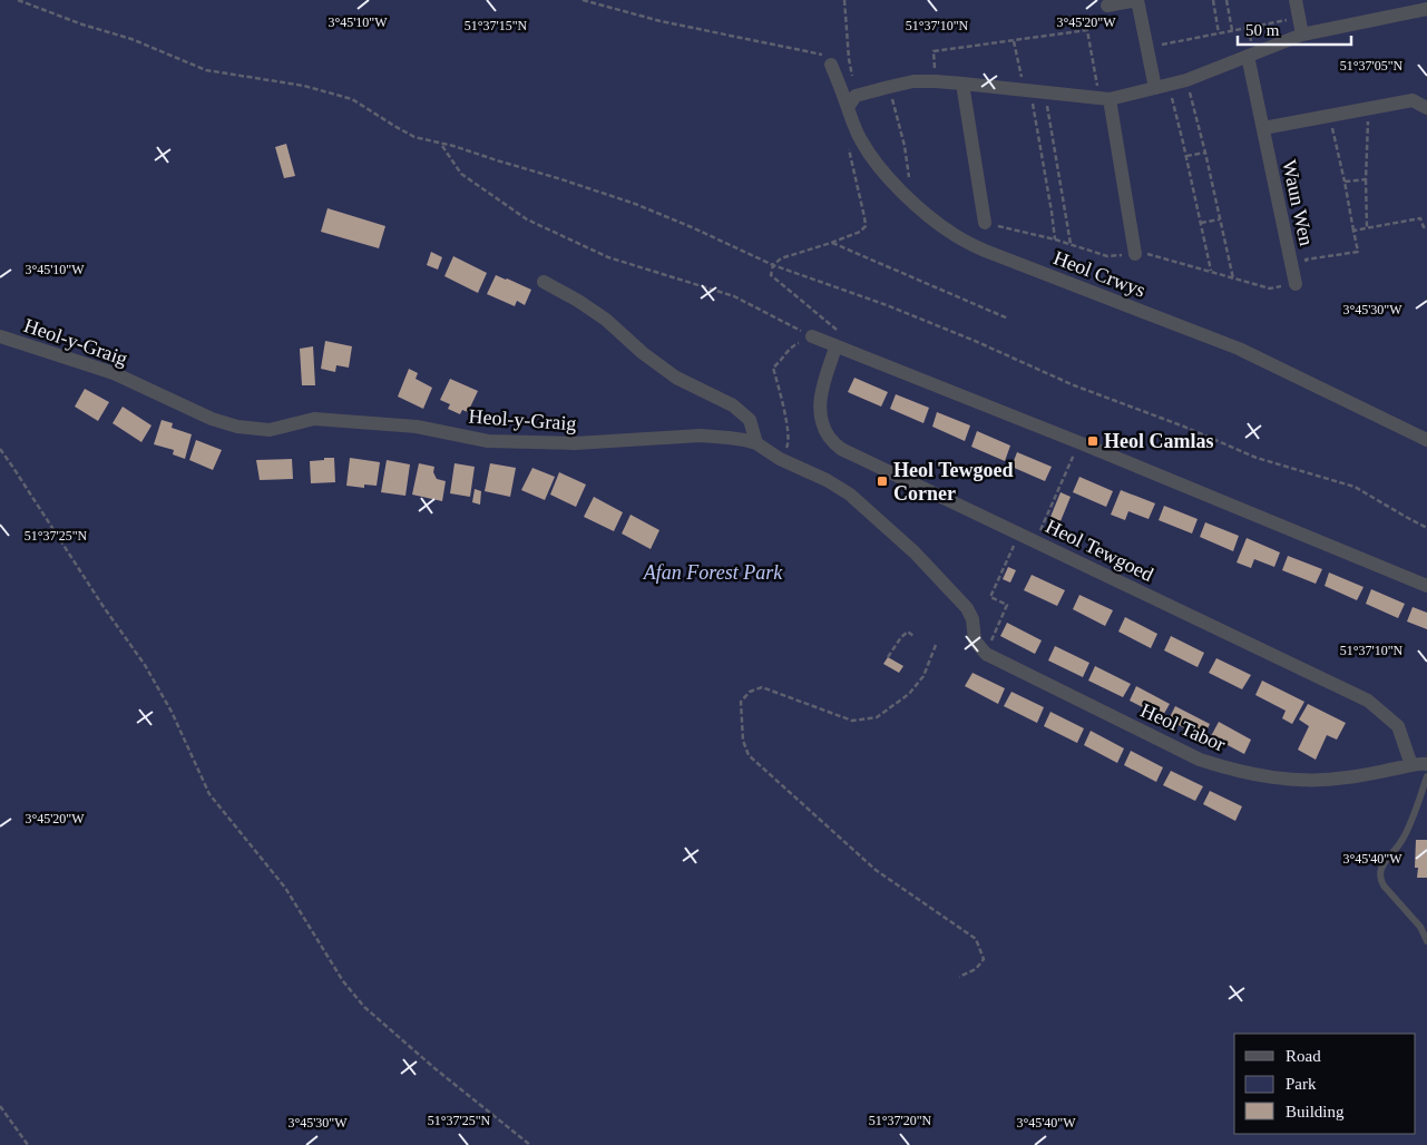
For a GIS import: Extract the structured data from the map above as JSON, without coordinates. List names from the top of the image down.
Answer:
{
  "streets": {
    "street": [
      "Waun Wen",
      "Heol Crwys",
      "Heol-y-Graig",
      "Heol Tewgoed",
      "Heol Tabor"
    ]
  },
  "crossings": [
    ["Heol-y-Graig", "Heol Tabor"],
    ["Heol Tewgoed", "Heol Tabor"]
  ],
  "parks": ["Afan Forest Park"],
  "places": {
    "transit": ["Heol Camlas", "Heol Tewgoed Corner"]
  },
  "legend": ["Road", "Park", "Building"],
  "scale_bar": "50 m",
  "coordinates": [
    "3°45'10\"W",
    "3°45'20\"W",
    "51°37'15\"N",
    "51°37'10\"N",
    "51°37'05\"N",
    "3°45'30\"W",
    "51°37'25\"N",
    "3°45'40\"W",
    "51°37'20\"N"
  ]
}
